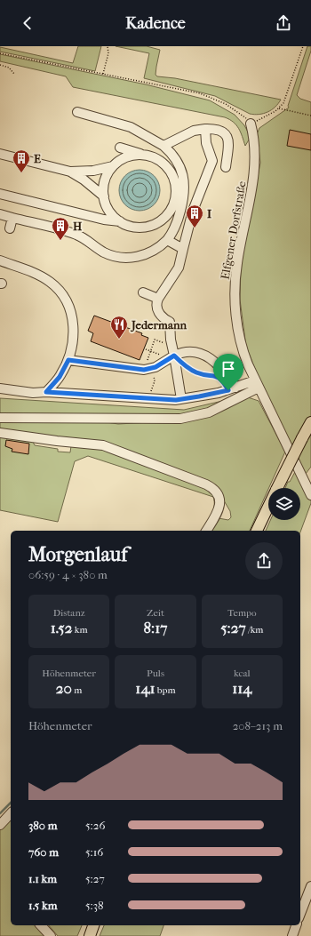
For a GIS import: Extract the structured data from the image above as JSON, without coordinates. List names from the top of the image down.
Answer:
{
  "streets": {
    "street": ["Elfgener Dorfstraße"]
  },
  "places": {
    "building": ["E", "I", "H"],
    "restaurant": ["Jedermann"]
  },
  "page": {
    "header": "Kadence",
    "heading": ["Morgenlauf", "06:59 · 4 × 380 m"],
    "stats": [
      ["Distanz", "1.52 km"],
      ["Zeit", "8:17"],
      ["Tempo", "5:27 /km"],
      ["Höhenmeter", "20 m"],
      ["Puls", "141 bpm"],
      ["kcal", "114"]
    ],
    "chart": ["Höhenmeter", "208–213 m"],
    "list": [
      {
        "name": "380 m",
        "note": "5:26"
      },
      {
        "name": "760 m",
        "note": "5:16"
      },
      {
        "name": "1.1 km",
        "note": "5:27"
      },
      {
        "name": "1.5 km",
        "note": "5:38"
      }
    ]
  }
}
